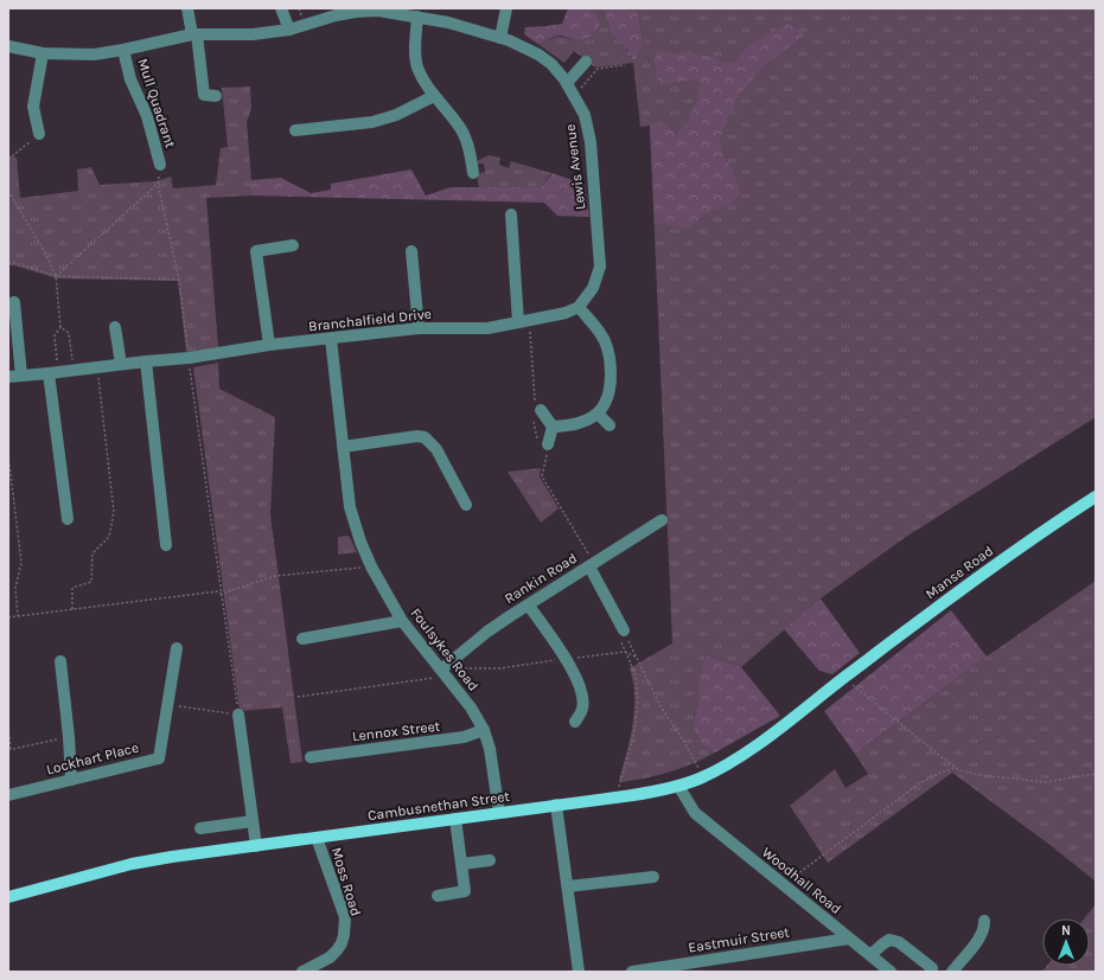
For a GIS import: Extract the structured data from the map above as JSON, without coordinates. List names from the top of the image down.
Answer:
{
  "streets": {
    "main road": ["Manse Road", "Cambusnethan Street"],
    "street": [
      "Mull Quadrant",
      "Lewis Avenue",
      "Branchalfield Drive",
      "Rankin Road",
      "Foulsykes Road",
      "Lennox Street",
      "Lockhart Place",
      "Woodhall Road",
      "Moss Road",
      "Eastmuir Street"
    ]
  },
  "crossings": [
    ["Mull Quadrant", "Lewis Avenue"],
    ["Lewis Avenue", "Branchalfield Drive"],
    ["Branchalfield Drive", "Foulsykes Road"],
    ["Manse Road", "Cambusnethan Street"],
    ["Rankin Road", "Foulsykes Road"],
    ["Foulsykes Road", "Lennox Street"],
    ["Foulsykes Road", "Cambusnethan Street"],
    ["Cambusnethan Street", "Woodhall Road"],
    ["Cambusnethan Street", "Moss Road"],
    ["Woodhall Road", "Eastmuir Street"]
  ],
  "north": "top"
}
